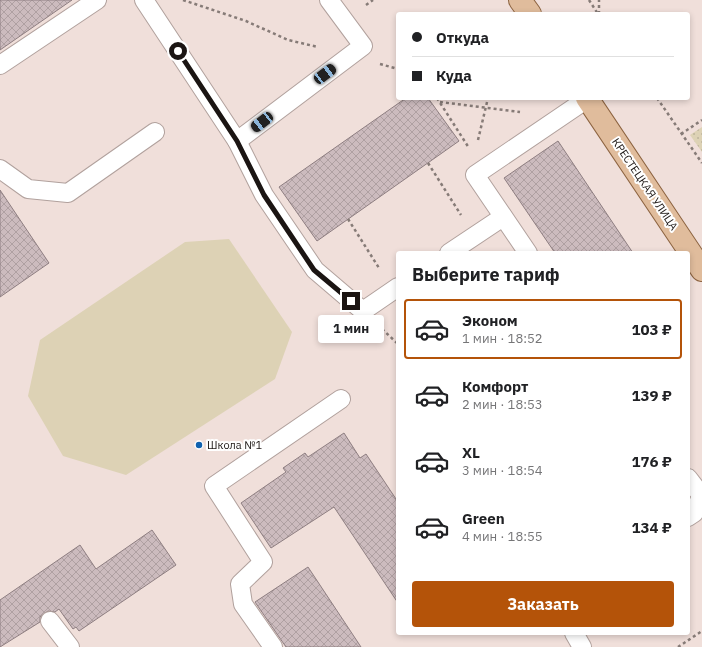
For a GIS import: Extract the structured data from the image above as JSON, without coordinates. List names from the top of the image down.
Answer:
{
  "streets": {
    "main road": ["КРЕСТЕЦКАЯ УЛИЦА"]
  },
  "places": ["Школа №1"],
  "page": {
    "banner": ["Откуда", "Куда"],
    "heading": "Выберите тариф",
    "list": [
      {
        "name": "Эконом",
        "note": "1 мин · 18:52",
        "value": "103 ₽"
      },
      {
        "name": "Комфорт",
        "note": "2 мин · 18:53",
        "value": "139 ₽"
      },
      {
        "name": "XL",
        "note": "3 мин · 18:54",
        "value": "176 ₽"
      },
      {
        "name": "Green",
        "note": "4 мин · 18:55",
        "value": "134 ₽"
      }
    ],
    "bubble": "1 мин",
    "buttons": "Заказать"
  }
}
